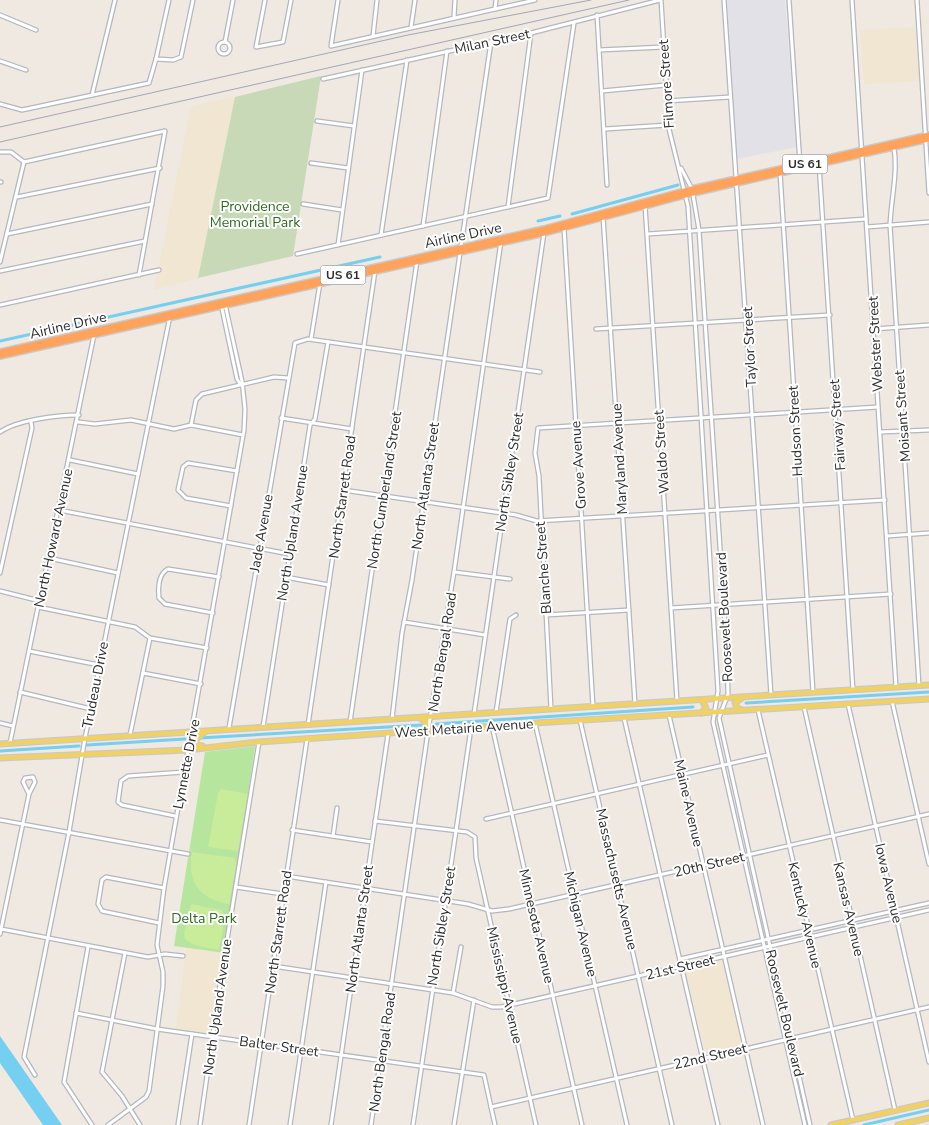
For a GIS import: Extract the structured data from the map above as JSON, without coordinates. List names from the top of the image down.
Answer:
{
  "streets": {
    "highway": ["US 61", "Airline Drive"],
    "main road": ["West Metairie Avenue"],
    "street": [
      "Milan Street",
      "Filmore Street",
      "Webster Street",
      "Taylor Street",
      "Moisant Street",
      "Fairway Street",
      "Hudson Street",
      "Waldo Street",
      "Maryland Avenue",
      "Grove Avenue",
      "North Sibley Street",
      "North Atlanta Street",
      "North Cumberland Street",
      "North Starrett Road",
      "Jade Avenue",
      "North Upland Avenue",
      "North Howard Avenue",
      "Blanche Street",
      "Roosevelt Boulevard",
      "North Bengal Road",
      "Trudeau Drive",
      "Lynnette Drive",
      "Maine Avenue",
      "20th Street",
      "Massachusetts Avenue",
      "Iowa Avenue",
      "Kansas Avenue",
      "Kentucky Avenue",
      "Michigan Avenue",
      "Minnesota Avenue",
      "21st Street",
      "Mississippi Avenue",
      "Balter Street",
      "22nd Street"
    ]
  },
  "crossings": [
    ["Milan Street", "Filmore Street"],
    ["Milan Street", "North Atlanta Street"],
    ["Filmore Street", "Airline Drive"],
    ["Filmore Street", "Roosevelt Boulevard"],
    ["Airline Drive", "Webster Street"],
    ["Airline Drive", "Taylor Street"],
    ["Airline Drive", "Moisant Street"],
    ["Airline Drive", "Fairway Street"],
    ["Airline Drive", "Hudson Street"],
    ["Airline Drive", "Waldo Street"],
    ["Airline Drive", "Maryland Avenue"],
    ["Airline Drive", "Grove Avenue"],
    ["Airline Drive", "North Sibley Street"],
    ["Airline Drive", "North Atlanta Street"],
    ["Airline Drive", "North Cumberland Street"],
    ["Airline Drive", "North Starrett Road"],
    ["Airline Drive", "North Howard Avenue"],
    ["Airline Drive", "Roosevelt Boulevard"],
    ["Airline Drive", "North Bengal Road"],
    ["Airline Drive", "Trudeau Drive"],
    ["Airline Drive", "Lynnette Drive"],
    ["Webster Street", "West Metairie Avenue"],
    ["Taylor Street", "West Metairie Avenue"],
    ["Moisant Street", "West Metairie Avenue"],
    ["Fairway Street", "West Metairie Avenue"],
    ["Hudson Street", "West Metairie Avenue"],
    ["Waldo Street", "West Metairie Avenue"],
    ["Maryland Avenue", "West Metairie Avenue"],
    ["Grove Avenue", "Blanche Street"],
    ["Grove Avenue", "West Metairie Avenue"],
    ["North Sibley Street", "West Metairie Avenue"],
    ["North Sibley Street", "20th Street"],
    ["North Sibley Street", "21st Street"],
    ["North Sibley Street", "Mississippi Avenue"],
    ["North Sibley Street", "Balter Street"],
    ["North Atlanta Street", "West Metairie Avenue"],
    ["North Atlanta Street", "20th Street"],
    ["North Atlanta Street", "21st Street"],
    ["North Atlanta Street", "Balter Street"],
    ["North Cumberland Street", "West Metairie Avenue"],
    ["North Starrett Road", "West Metairie Avenue"],
    ["North Starrett Road", "20th Street"],
    ["North Starrett Road", "21st Street"],
    ["North Starrett Road", "Balter Street"],
    ["Jade Avenue", "West Metairie Avenue"],
    ["North Upland Avenue", "West Metairie Avenue"],
    ["North Upland Avenue", "Balter Street"],
    ["North Howard Avenue", "West Metairie Avenue"],
    ["Blanche Street", "West Metairie Avenue"],
    ["Roosevelt Boulevard", "West Metairie Avenue"],
    ["Roosevelt Boulevard", "20th Street"],
    ["Roosevelt Boulevard", "21st Street"],
    ["Roosevelt Boulevard", "22nd Street"],
    ["North Bengal Road", "West Metairie Avenue"],
    ["North Bengal Road", "20th Street"],
    ["North Bengal Road", "21st Street"],
    ["North Bengal Road", "Balter Street"],
    ["Trudeau Drive", "West Metairie Avenue"],
    ["West Metairie Avenue", "Lynnette Drive"],
    ["West Metairie Avenue", "Maine Avenue"],
    ["West Metairie Avenue", "Massachusetts Avenue"],
    ["West Metairie Avenue", "Iowa Avenue"],
    ["West Metairie Avenue", "Kansas Avenue"],
    ["West Metairie Avenue", "Kentucky Avenue"],
    ["West Metairie Avenue", "Michigan Avenue"],
    ["West Metairie Avenue", "Minnesota Avenue"],
    ["Lynnette Drive", "Balter Street"],
    ["Maine Avenue", "20th Street"],
    ["Maine Avenue", "21st Street"],
    ["Maine Avenue", "22nd Street"],
    ["20th Street", "Massachusetts Avenue"],
    ["20th Street", "Iowa Avenue"],
    ["20th Street", "Kansas Avenue"],
    ["20th Street", "Kentucky Avenue"],
    ["20th Street", "Michigan Avenue"],
    ["20th Street", "Minnesota Avenue"],
    ["20th Street", "Mississippi Avenue"],
    ["Massachusetts Avenue", "21st Street"],
    ["Massachusetts Avenue", "22nd Street"],
    ["Iowa Avenue", "21st Street"],
    ["Iowa Avenue", "22nd Street"],
    ["Kansas Avenue", "21st Street"],
    ["Kansas Avenue", "22nd Street"],
    ["Kentucky Avenue", "21st Street"],
    ["Kentucky Avenue", "22nd Street"],
    ["Michigan Avenue", "21st Street"],
    ["Michigan Avenue", "22nd Street"],
    ["Minnesota Avenue", "21st Street"],
    ["Minnesota Avenue", "22nd Street"],
    ["21st Street", "Mississippi Avenue"],
    ["Mississippi Avenue", "22nd Street"],
    ["Balter Street", "22nd Street"]
  ],
  "parks": ["Providence Memorial Park", "Delta Park"]
}
